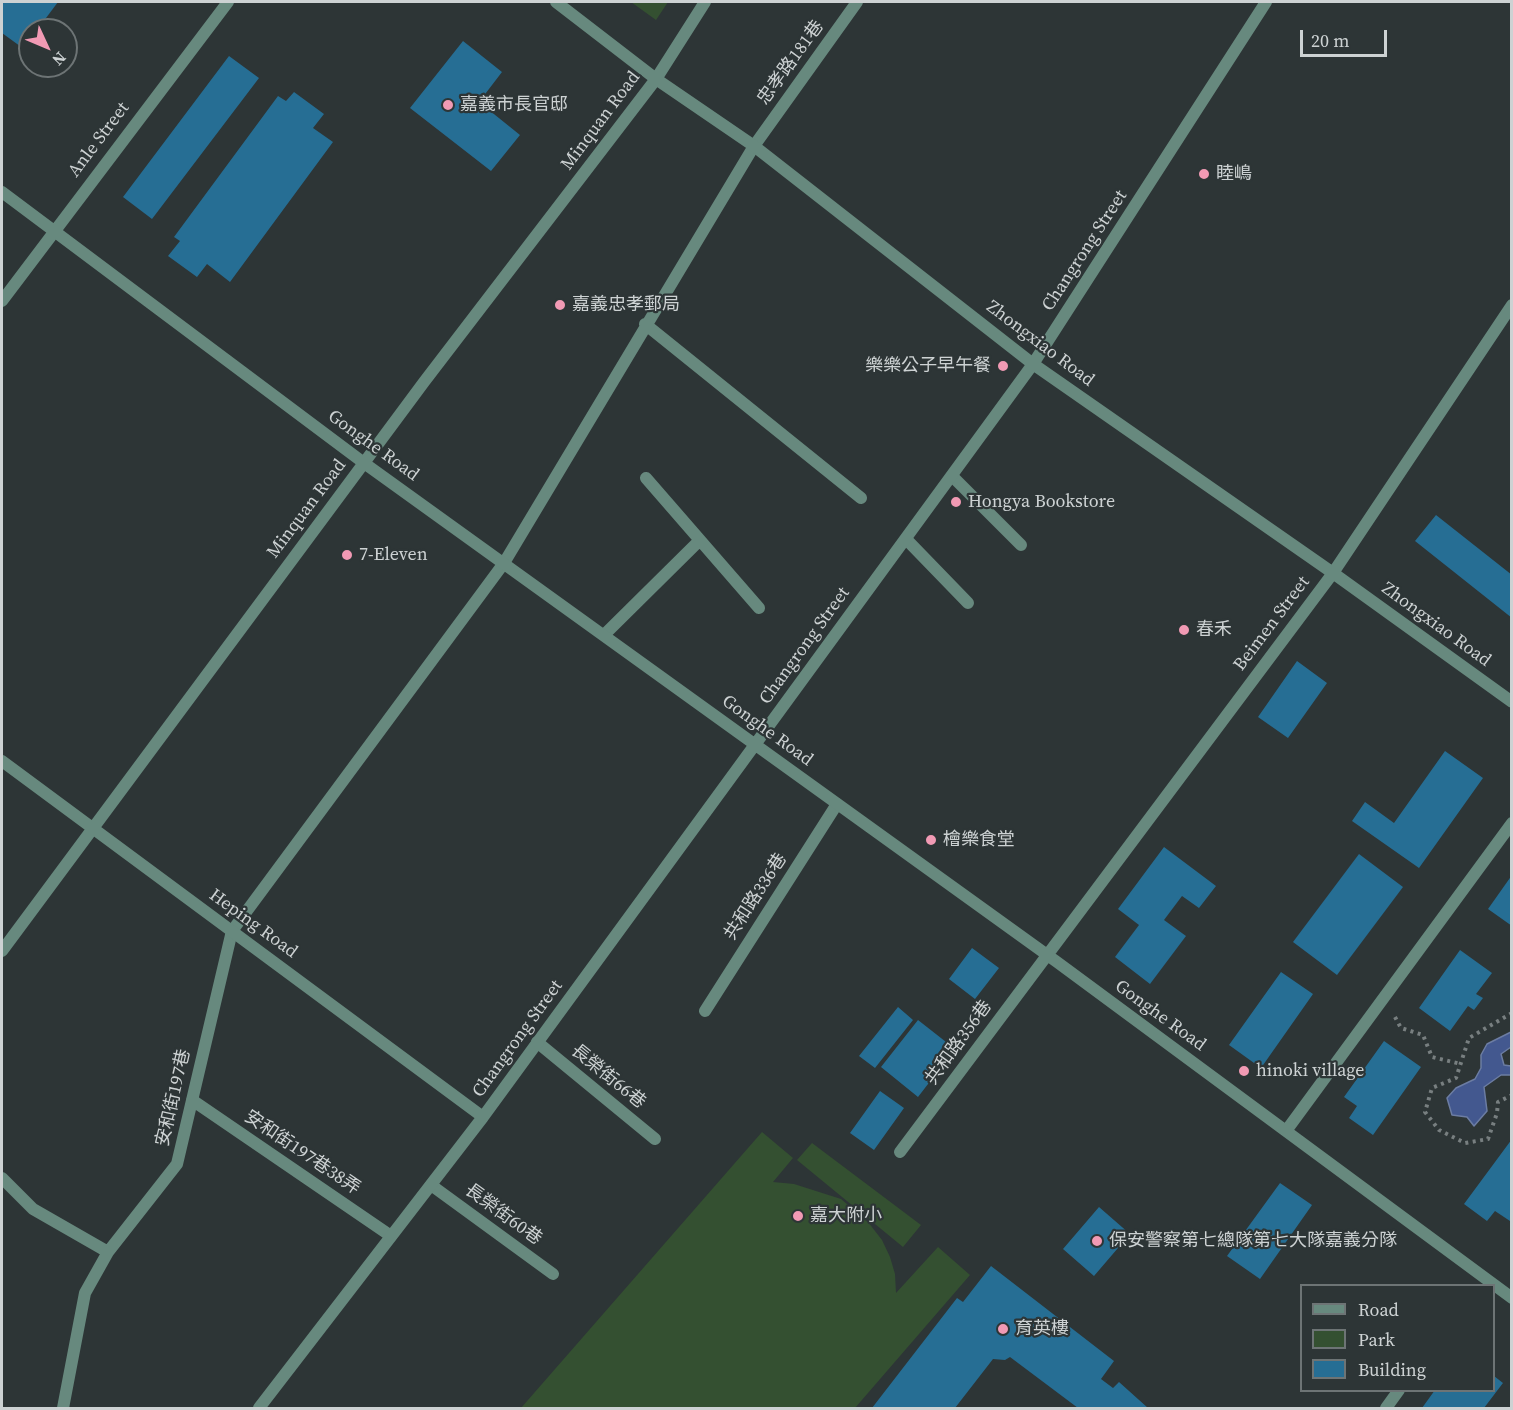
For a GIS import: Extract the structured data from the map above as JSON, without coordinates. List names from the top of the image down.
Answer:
{
  "streets": {
    "street": [
      "忠孝路181巷",
      "Minquan Road",
      "Anle Street",
      "Changrong Street",
      "Zhongxiao Road",
      "Gonghe Road",
      "Beimen Street",
      "共和路336巷",
      "Heping Road",
      "共和路356巷",
      "長榮街66巷",
      "安和街197巷",
      "安和街197巷38弄",
      "長榮街60巷"
    ]
  },
  "crossings": [
    ["忠孝路181巷", "Zhongxiao Road"],
    ["忠孝路181巷", "Gonghe Road"],
    ["忠孝路181巷", "Heping Road"],
    ["忠孝路181巷", "安和街197巷"],
    ["Minquan Road", "Zhongxiao Road"],
    ["Minquan Road", "Gonghe Road"],
    ["Minquan Road", "Heping Road"],
    ["Anle Street", "Gonghe Road"],
    ["Changrong Street", "Zhongxiao Road"],
    ["Changrong Street", "Gonghe Road"],
    ["Changrong Street", "Heping Road"],
    ["Changrong Street", "長榮街66巷"],
    ["Changrong Street", "安和街197巷38弄"],
    ["Changrong Street", "長榮街60巷"],
    ["Zhongxiao Road", "Beimen Street"],
    ["Gonghe Road", "Beimen Street"],
    ["Gonghe Road", "共和路336巷"],
    ["Gonghe Road", "共和路356巷"],
    ["Beimen Street", "共和路356巷"],
    ["Heping Road", "安和街197巷"],
    ["安和街197巷", "安和街197巷38弄"]
  ],
  "places": [
    "嘉義市長官邸",
    "睦嶋",
    "嘉義忠孝郵局",
    "樂樂公子早午餐",
    "Hongya Bookstore",
    "7-Eleven",
    "春禾",
    "檜樂食堂",
    "hinoki village",
    "嘉大附小",
    "保安警察第七總隊第七大隊嘉義分隊",
    "育英樓"
  ],
  "legend": ["Road", "Park", "Building"],
  "scale_bar": "20 m",
  "north": "bottom right"
}
